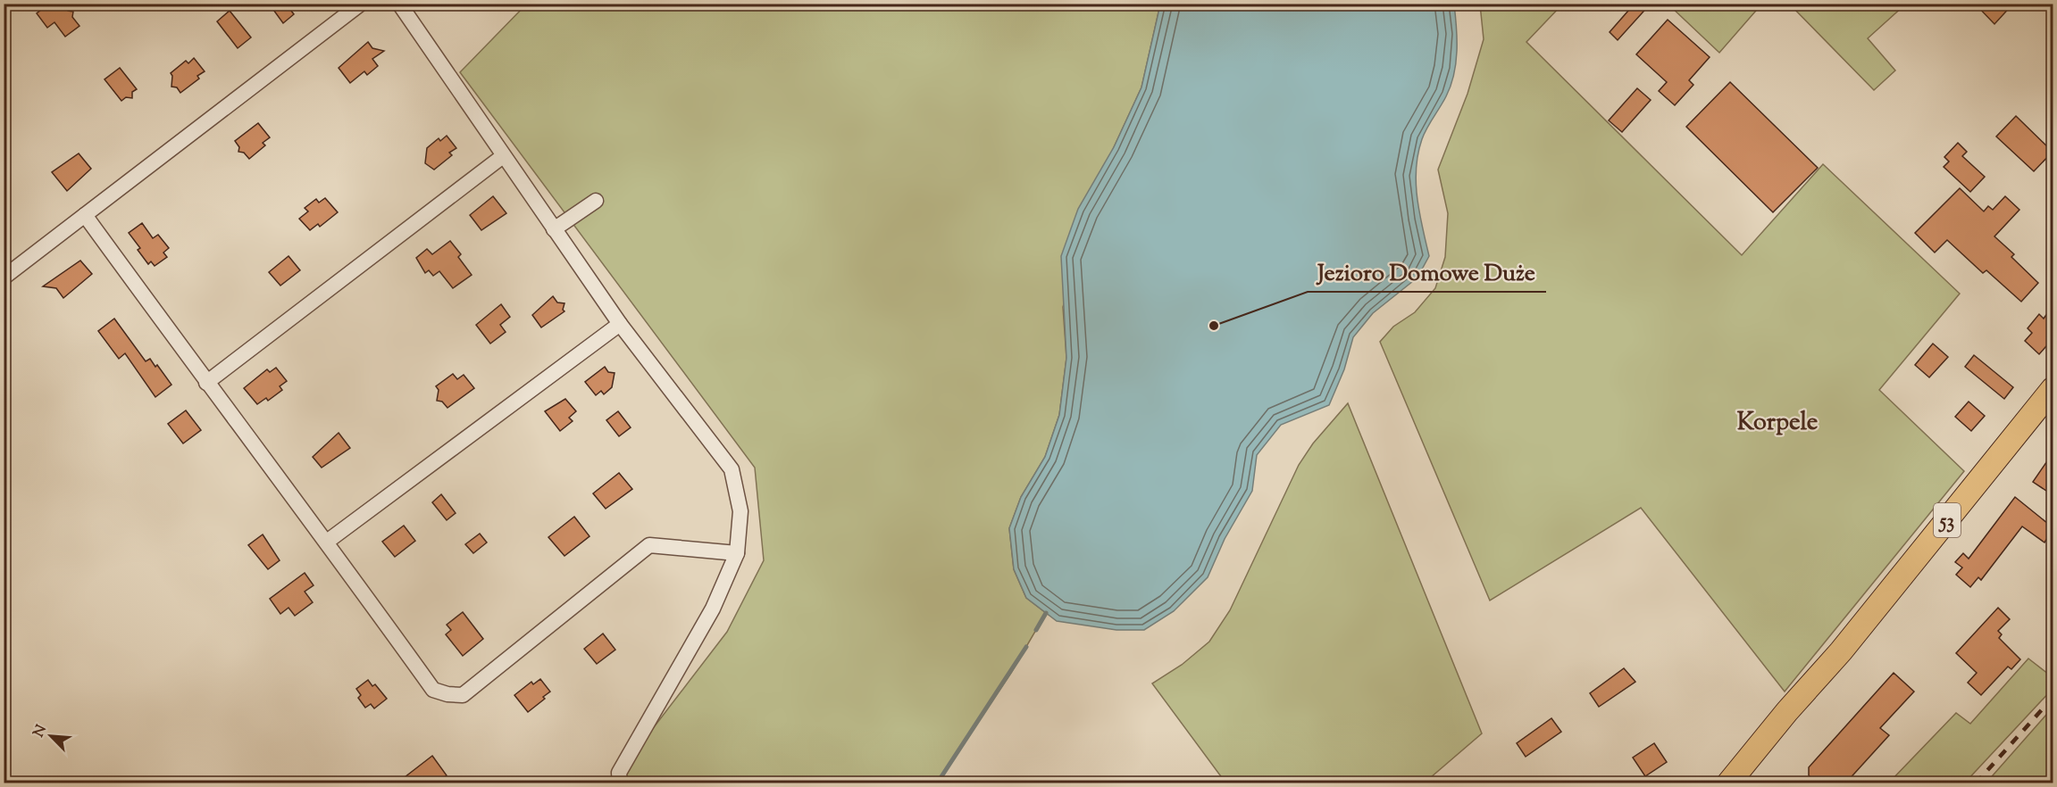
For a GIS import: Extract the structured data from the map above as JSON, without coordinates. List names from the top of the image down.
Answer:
{
  "streets": {
    "main road": ["53"]
  },
  "districts": ["Korpele"],
  "places": ["Jezioro Domowe Duże"],
  "north": "top left"
}
